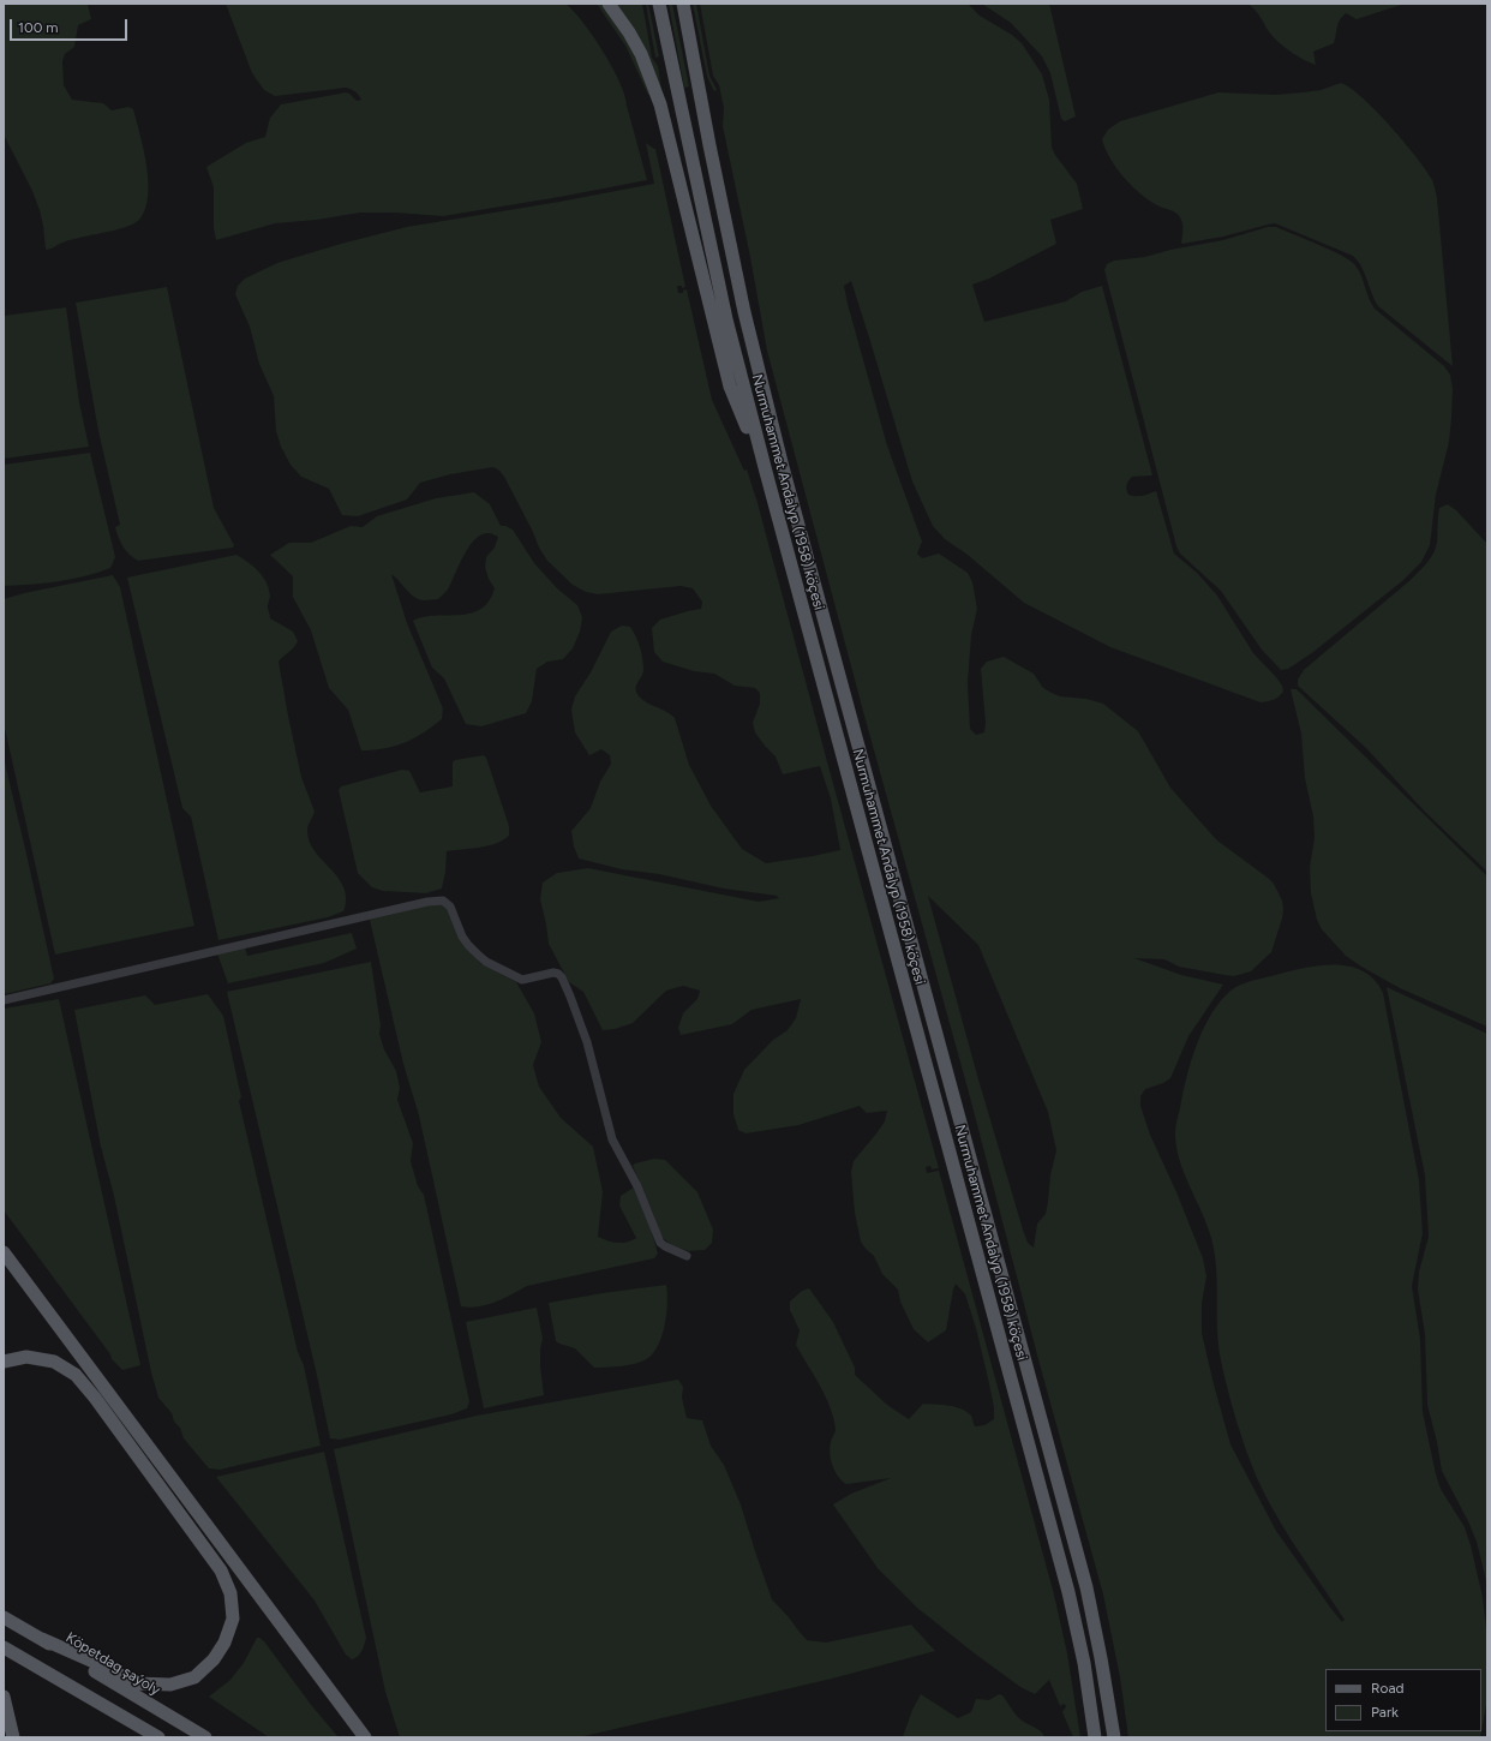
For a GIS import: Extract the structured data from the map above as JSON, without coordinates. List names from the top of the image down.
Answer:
{
  "streets": {
    "main road": ["Nurmuhammet Andalyp (1958) köçesi", "Köpetdag şaýoly"]
  },
  "legend": ["Road", "Park"],
  "scale_bar": "100 m"
}
